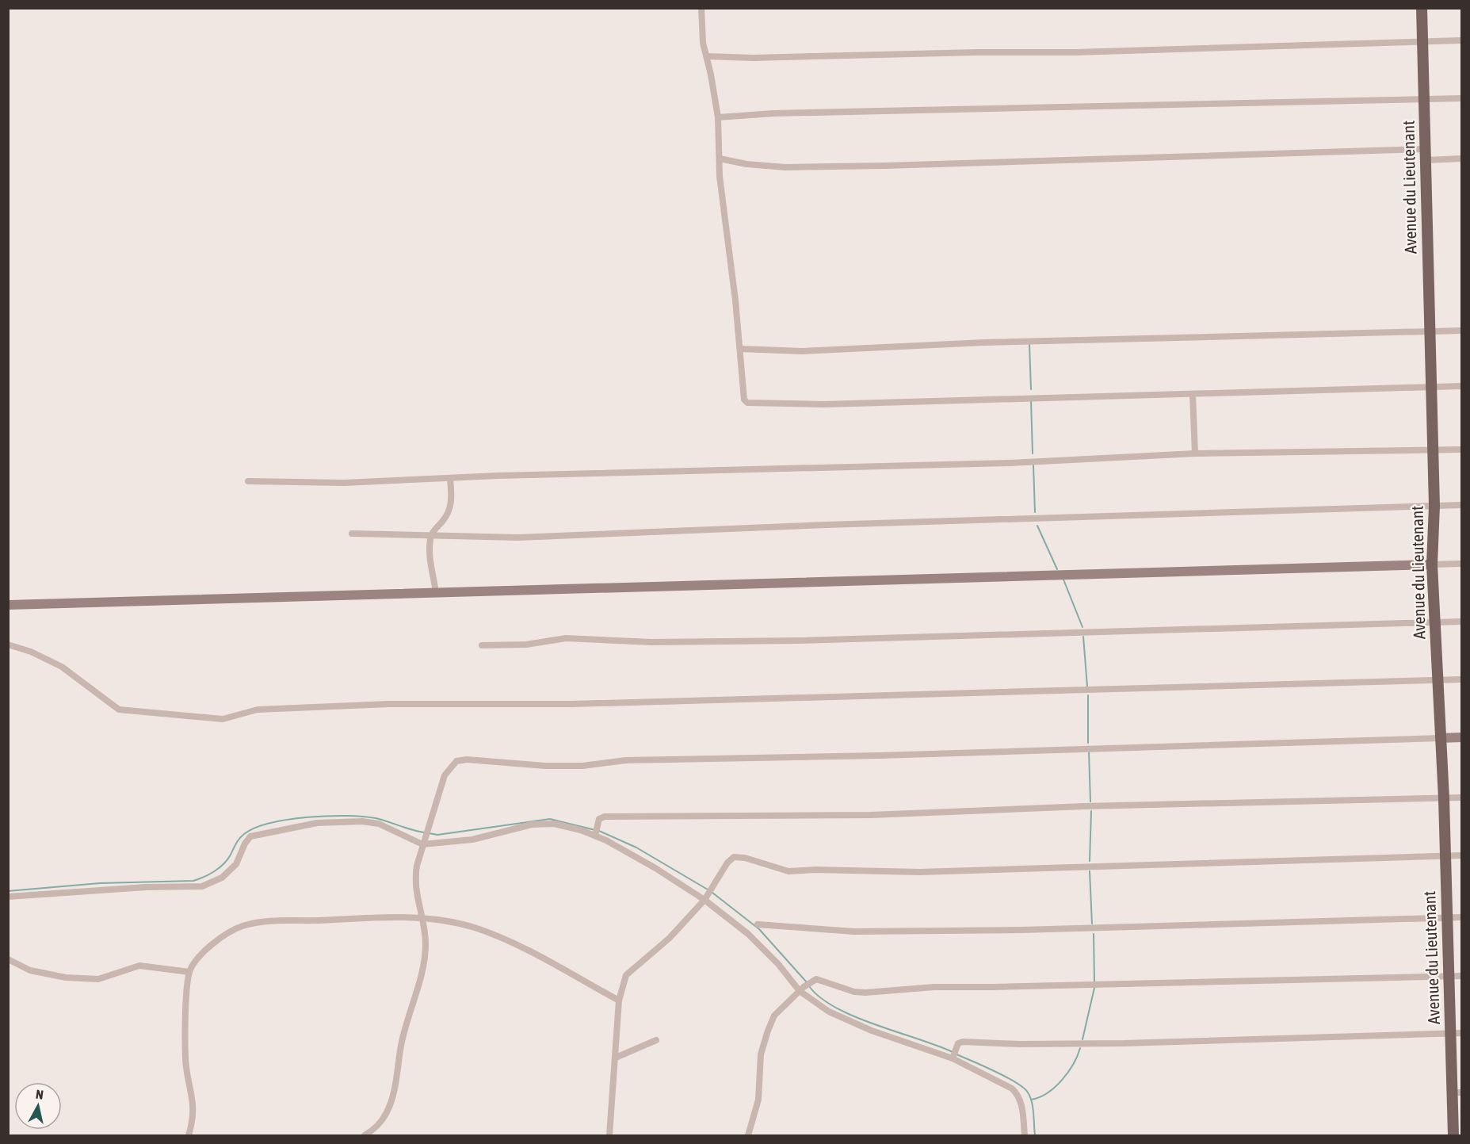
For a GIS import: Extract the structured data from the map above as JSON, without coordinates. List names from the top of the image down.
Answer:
{
  "streets": {
    "main road": ["Avenue du Lieutenant"]
  },
  "north": "top"
}
